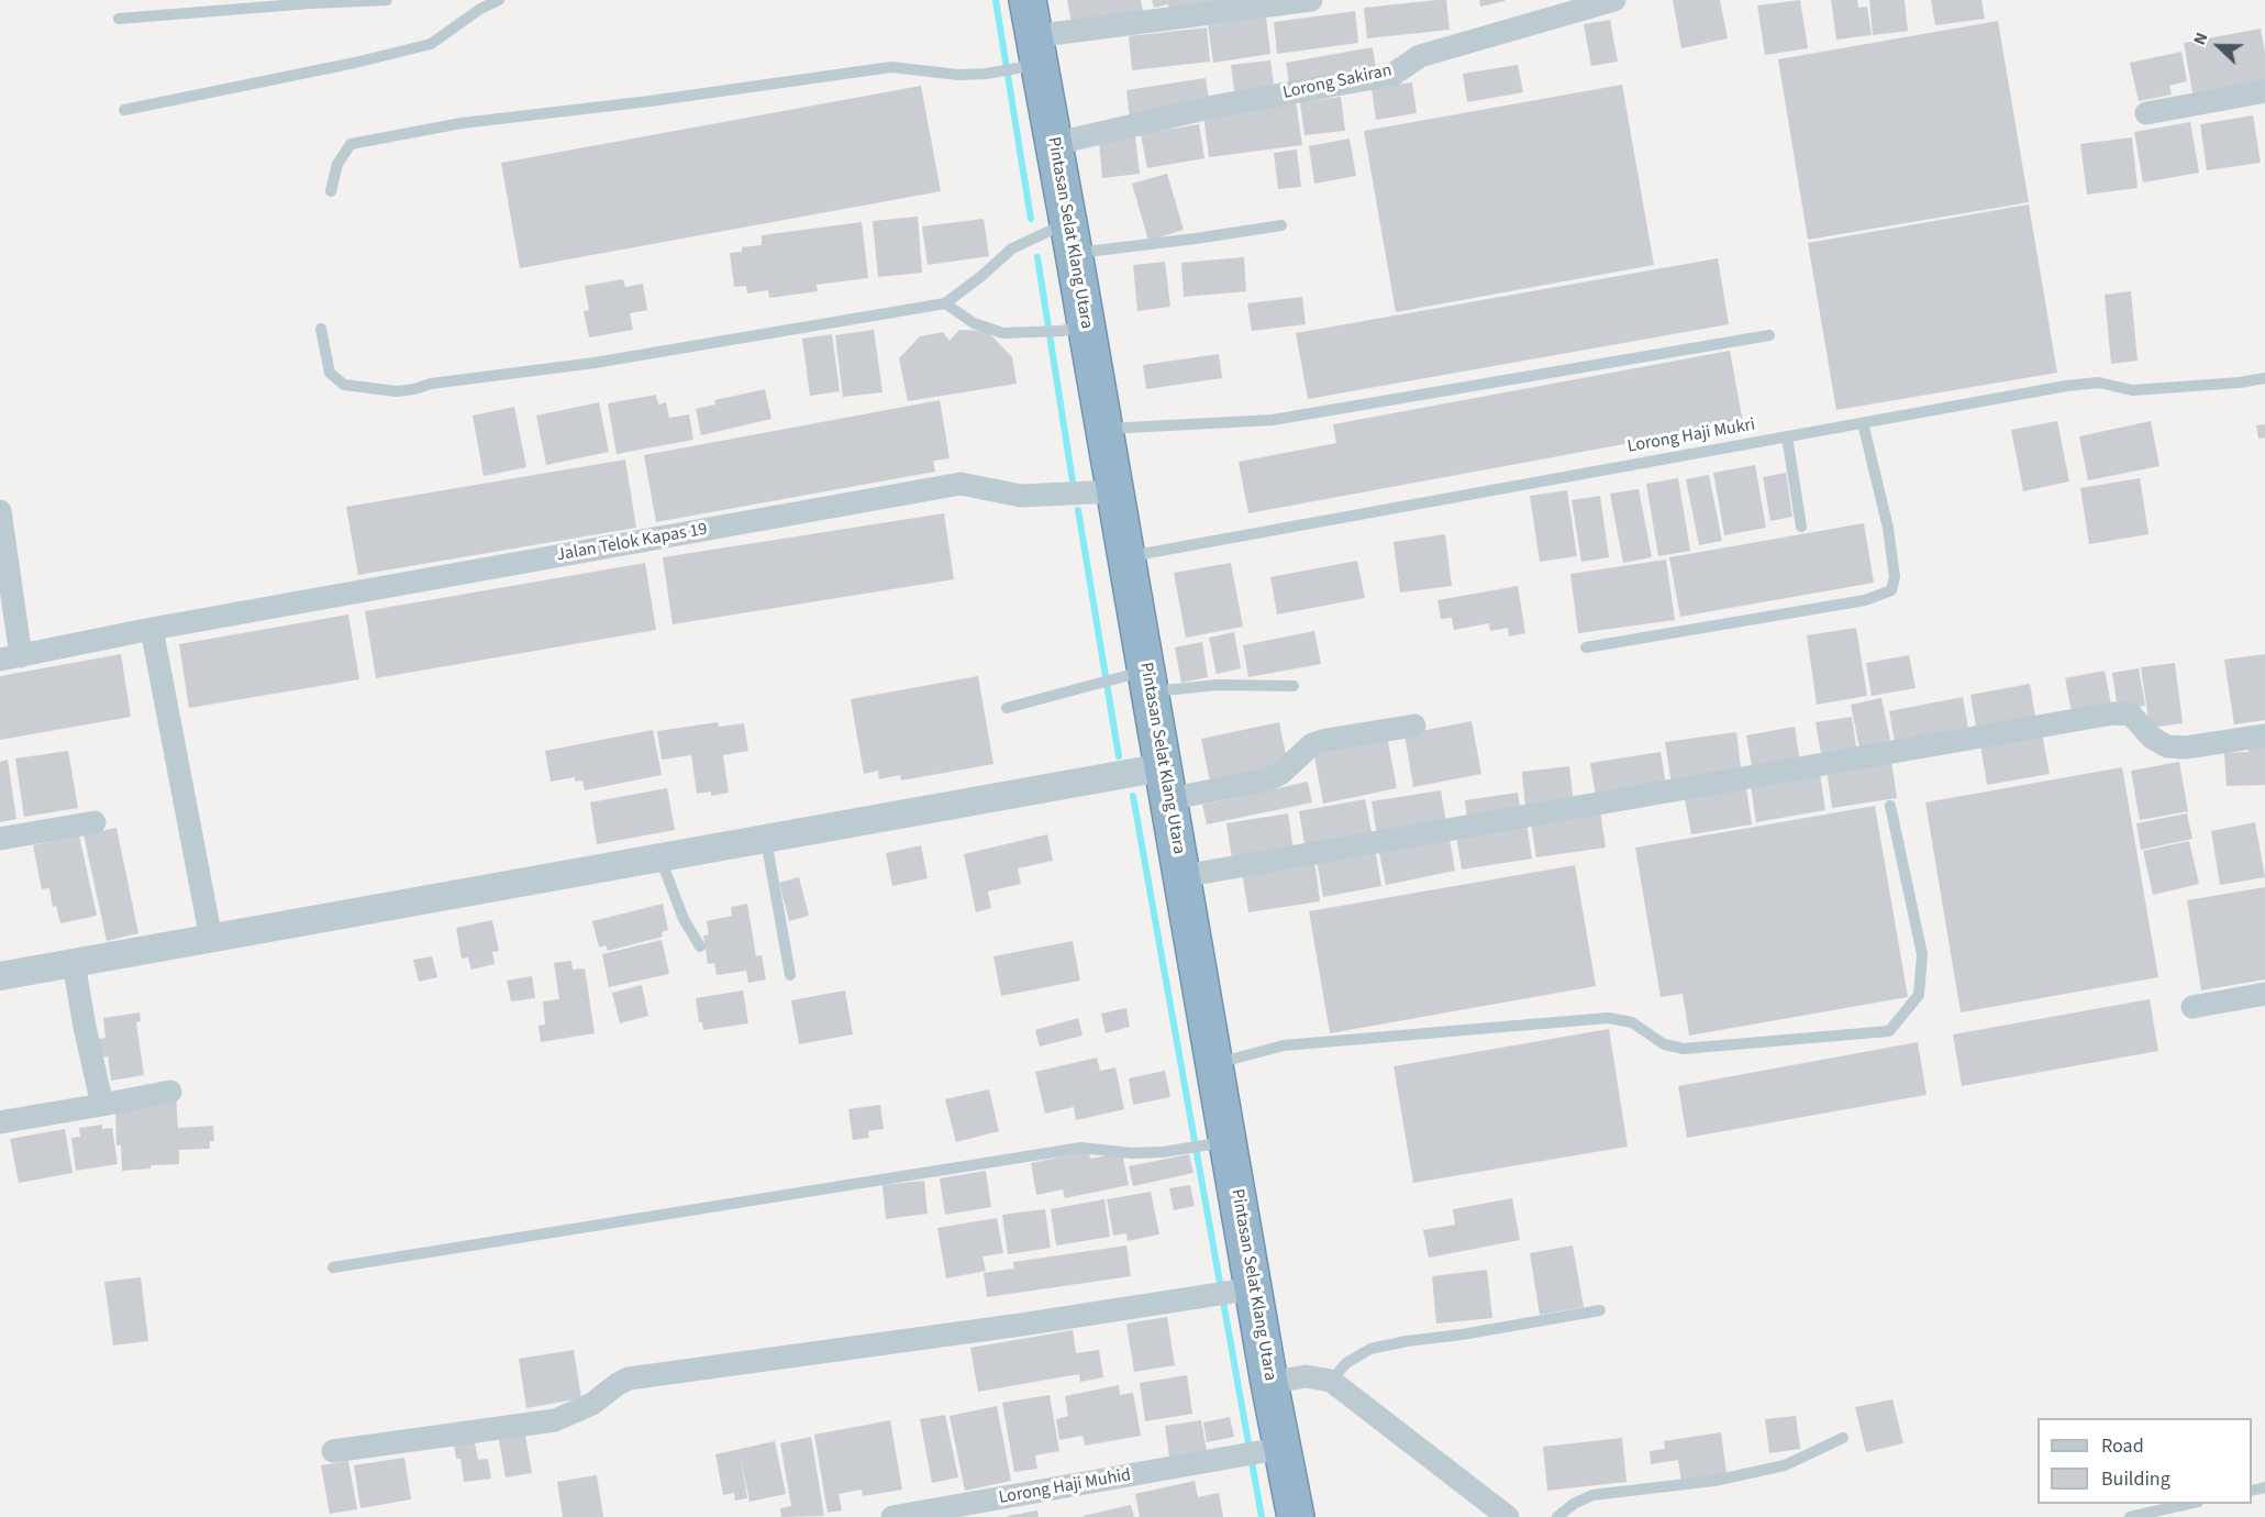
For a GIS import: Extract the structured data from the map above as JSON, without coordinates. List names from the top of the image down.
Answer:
{
  "streets": {
    "highway": ["Pintasan Selat Klang Utara"],
    "street": ["Lorong Sakiran", "Jalan Telok Kapas 19", "Lorong Haji Muhid"],
    "lane": ["Lorong Haji Mukri"]
  },
  "crossings": [
    ["Lorong Sakiran", "Pintasan Selat Klang Utara"],
    ["Pintasan Selat Klang Utara", "Lorong Haji Mukri"],
    ["Pintasan Selat Klang Utara", "Jalan Telok Kapas 19"],
    ["Pintasan Selat Klang Utara", "Lorong Haji Muhid"]
  ],
  "legend": ["Road", "Building"],
  "north": "left"
}
